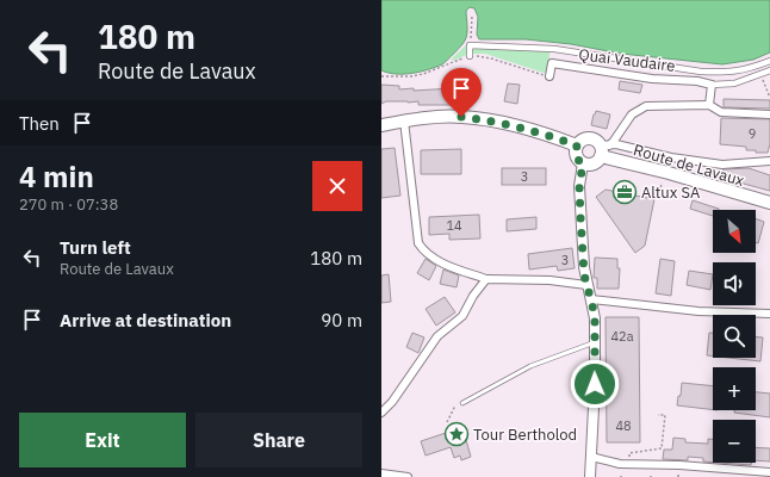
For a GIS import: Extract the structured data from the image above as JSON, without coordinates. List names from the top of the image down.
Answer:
{
  "streets": {
    "main road": ["Route de Lavaux"],
    "street": ["Quai Vaudaire"]
  },
  "places": {
    "office": ["Altux SA"],
    "place": ["Tour Bertholod"]
  },
  "house_numbers": [
    "9",
    "3",
    "14",
    "3",
    "42a",
    "48"
  ],
  "north": "bottom right",
  "page": {
    "turn": ["180 m", "Route de Lavaux"],
    "then": "Then",
    "heading": ["4 min", "270 m · 07:38"],
    "map_buttons": ["+", "−"],
    "list": [
      {
        "name": "Turn left",
        "note": "Route de Lavaux",
        "value": "180 m"
      },
      {
        "name": "Arrive at destination",
        "value": "90 m"
      }
    ],
    "buttons": ["Exit", "Share"]
  }
}
